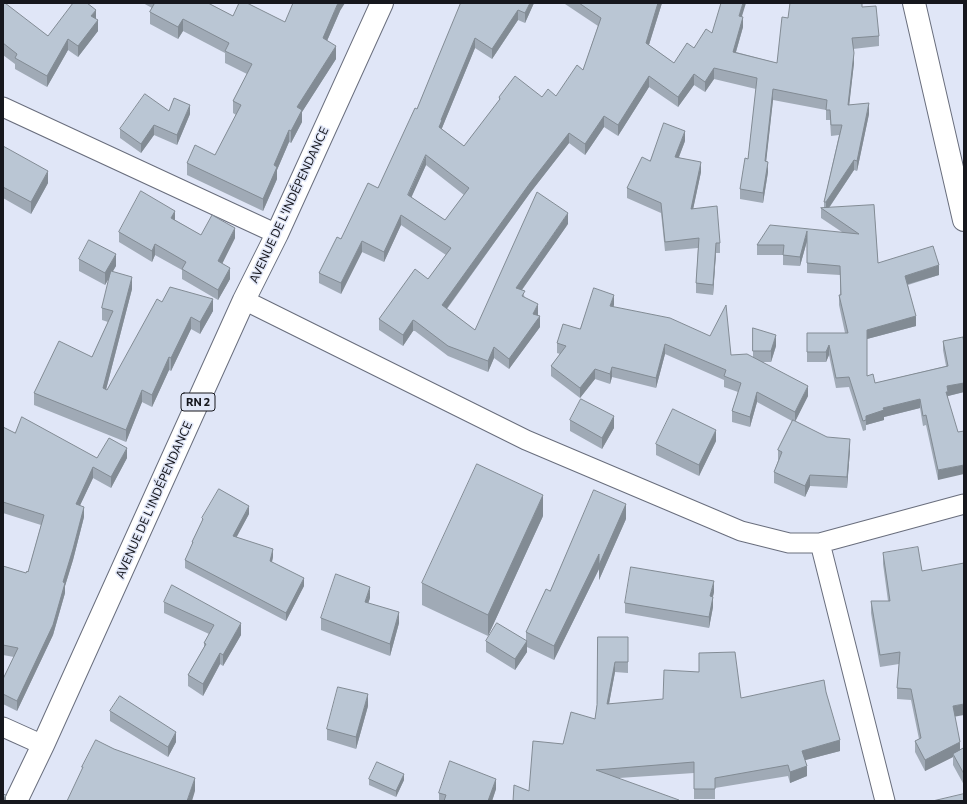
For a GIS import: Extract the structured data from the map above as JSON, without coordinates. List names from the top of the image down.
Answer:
{
  "streets": {
    "main road": ["AVENUE DE L'INDÉPENDANCE", "RN 2"]
  }
}
